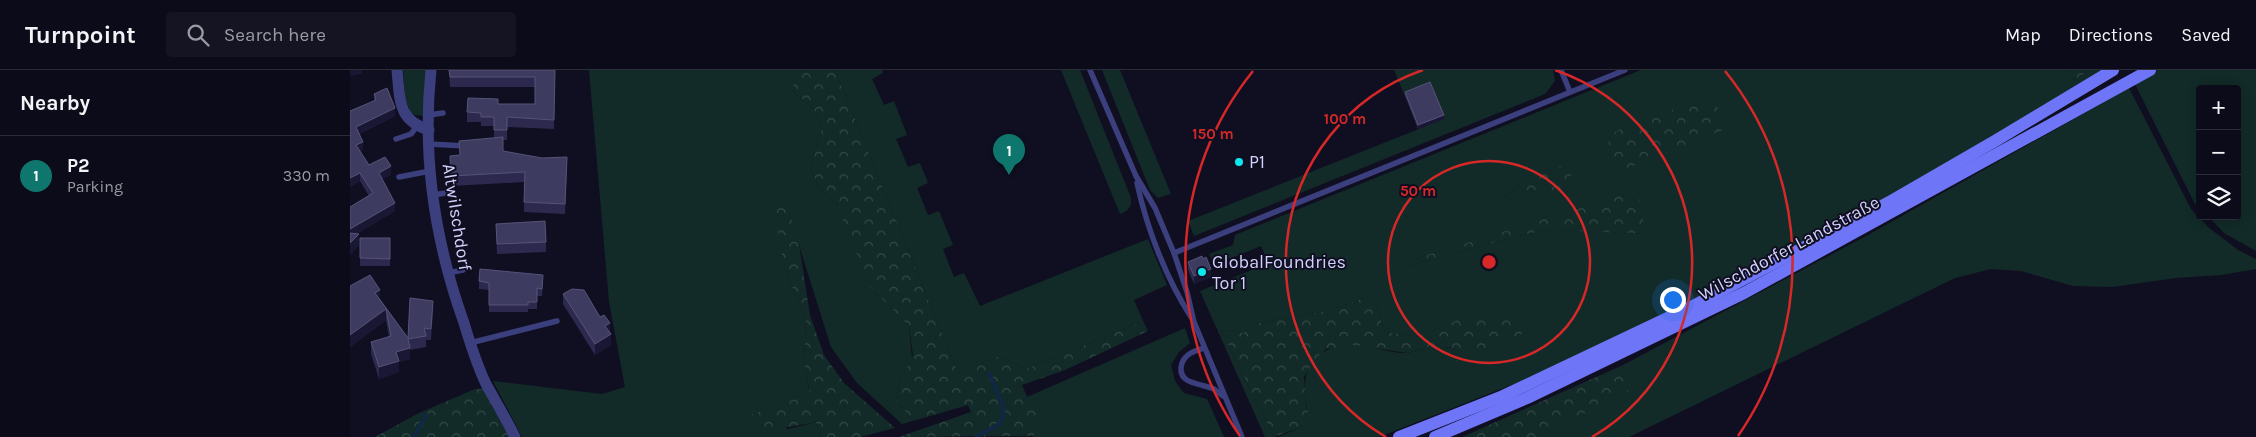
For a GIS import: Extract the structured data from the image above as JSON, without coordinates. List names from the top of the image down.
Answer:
{
  "streets": {
    "main road": ["Wilschdorfer Landstraße"],
    "street": ["Altwilschdorf"]
  },
  "places": ["P1", "GlobalFoundries Tor 1"],
  "page": {
    "header": "Turnpoint",
    "search": "Search here",
    "nav": ["Map", "Directions", "Saved"],
    "heading": "Nearby",
    "map_buttons": ["+", "−"],
    "pins": "1",
    "list": [
      {
        "mark": "1",
        "name": "P2",
        "note": "Parking",
        "value": "330 m"
      }
    ]
  },
  "rings": ["100 m", "150 m", "50 m"]
}
